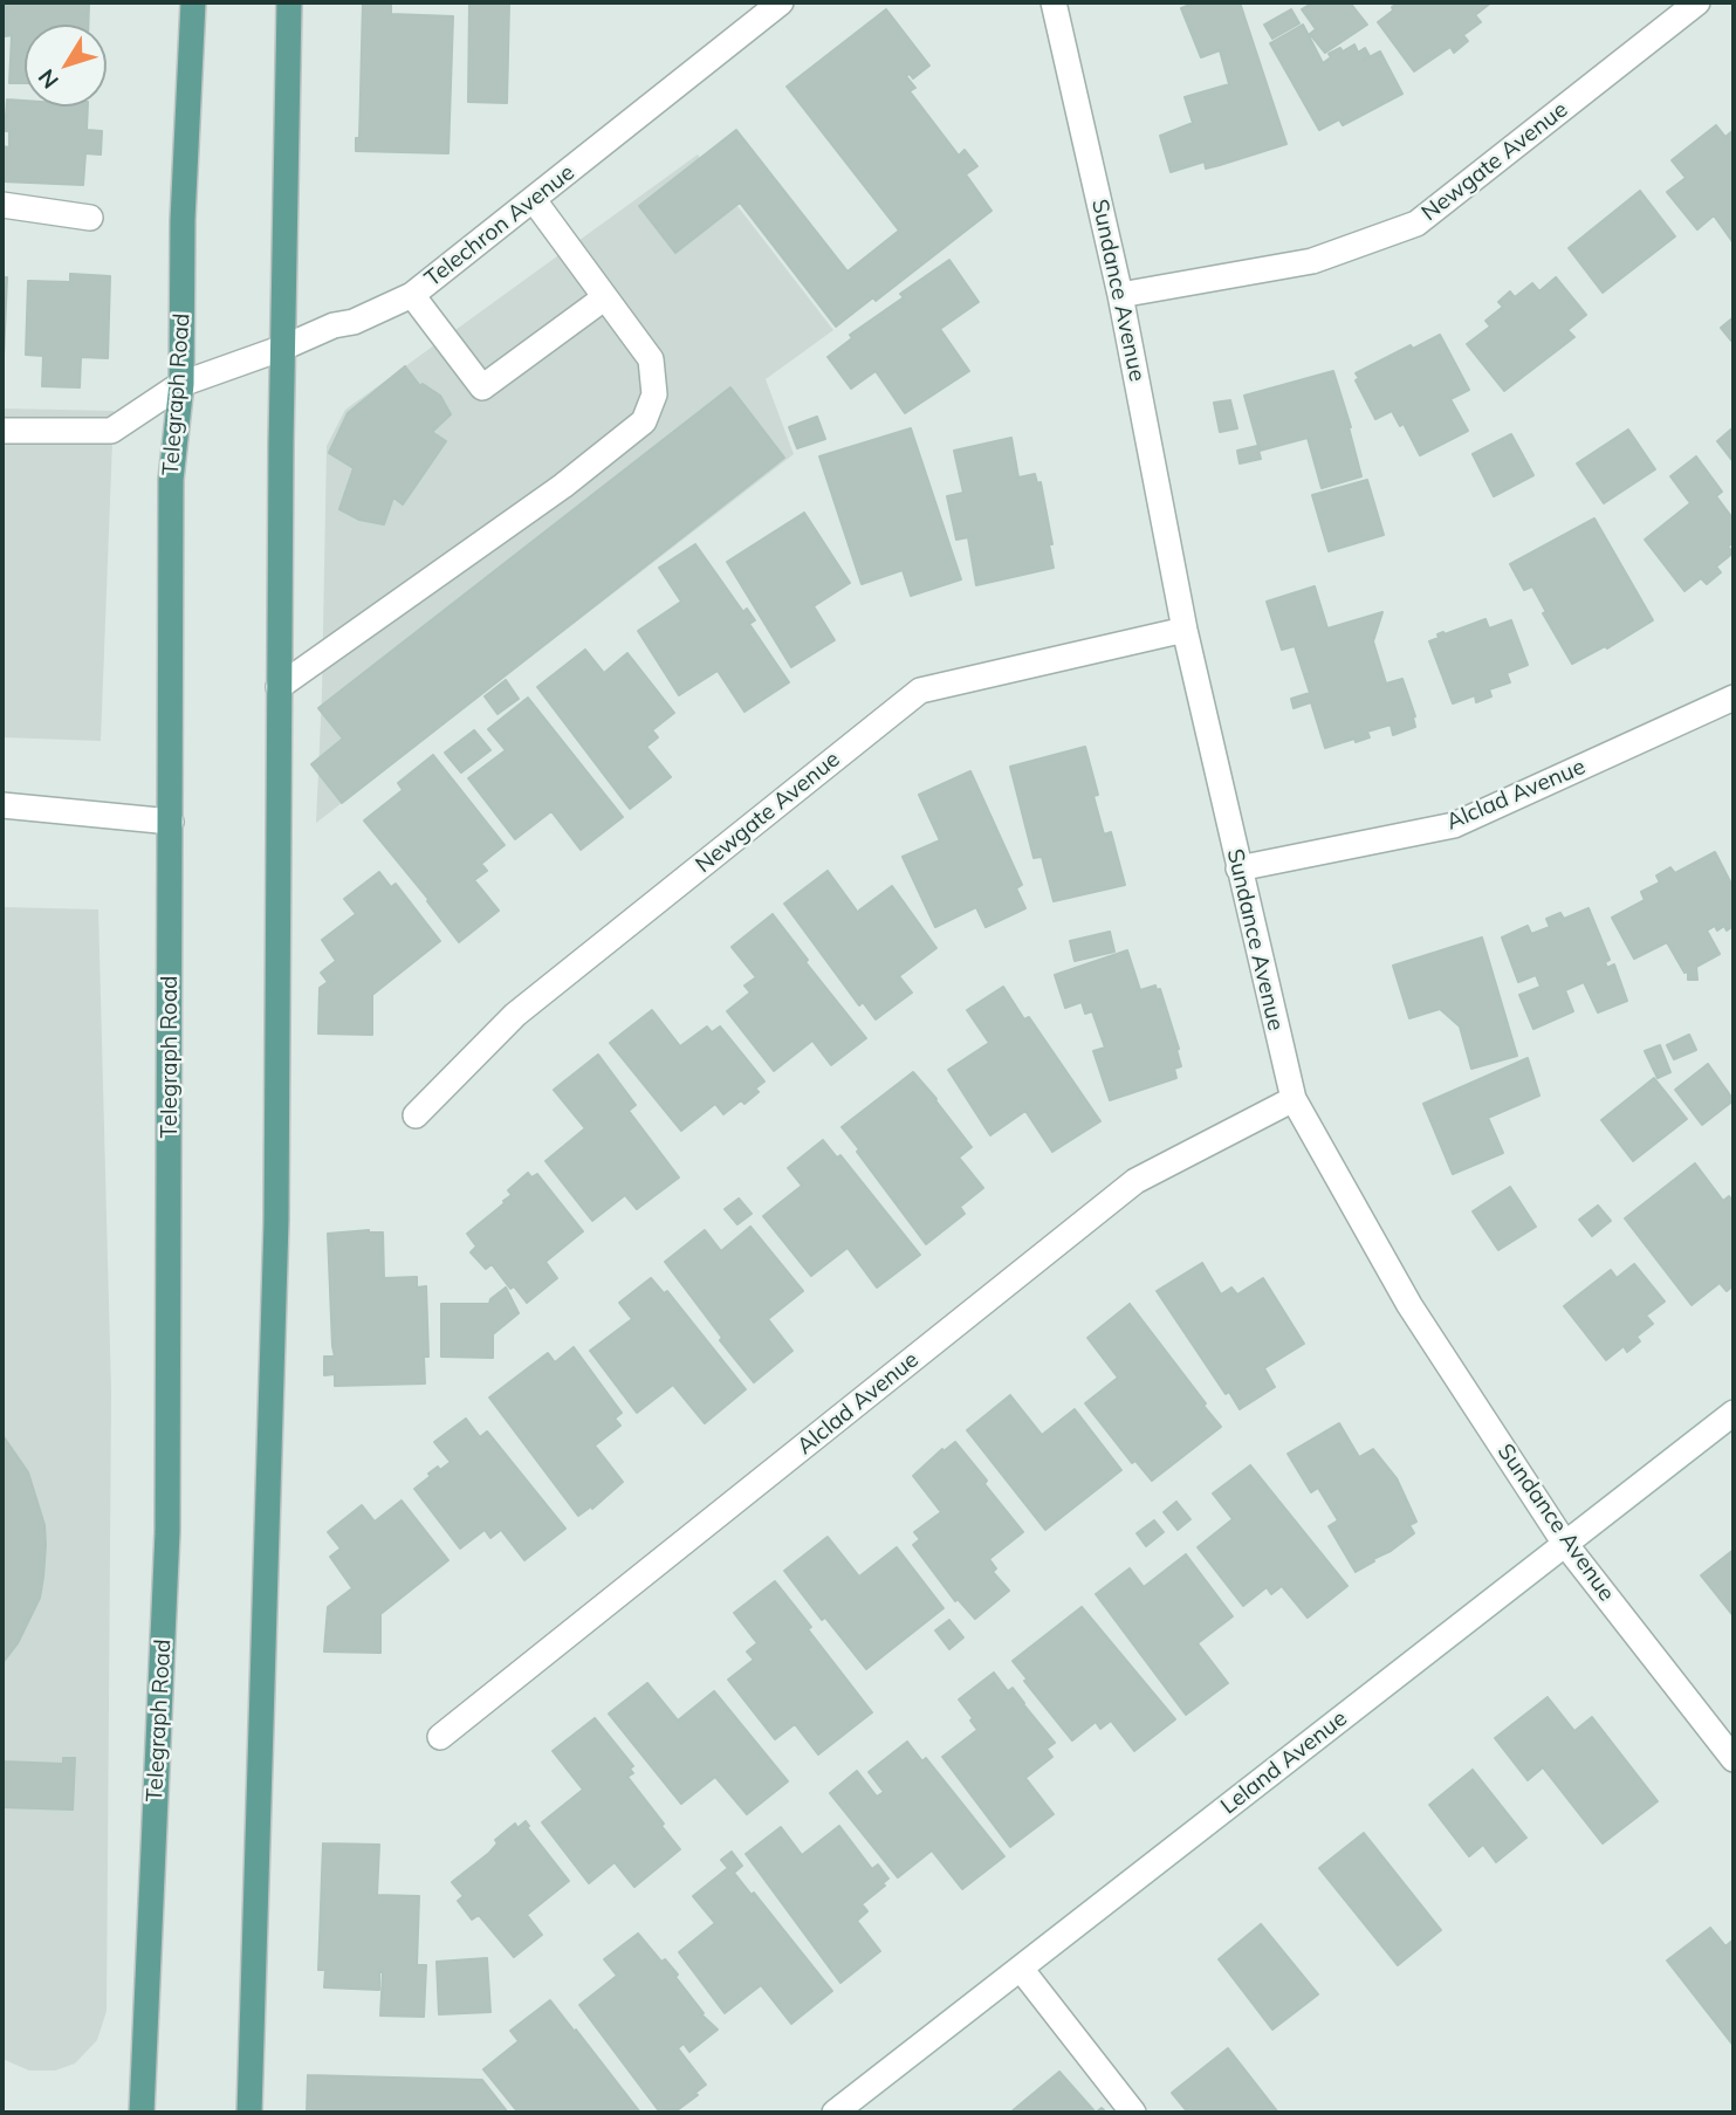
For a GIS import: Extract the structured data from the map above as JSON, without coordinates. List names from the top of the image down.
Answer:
{
  "streets": {
    "main road": ["Telegraph Road"],
    "street": [
      "Newgate Avenue",
      "Telechron Avenue",
      "Sundance Avenue",
      "Alclad Avenue",
      "Leland Avenue"
    ]
  },
  "crossings": [
    ["Newgate Avenue", "Sundance Avenue"],
    ["Telechron Avenue", "Telegraph Road"],
    ["Sundance Avenue", "Alclad Avenue"],
    ["Sundance Avenue", "Leland Avenue"]
  ],
  "north": "bottom left"
}
